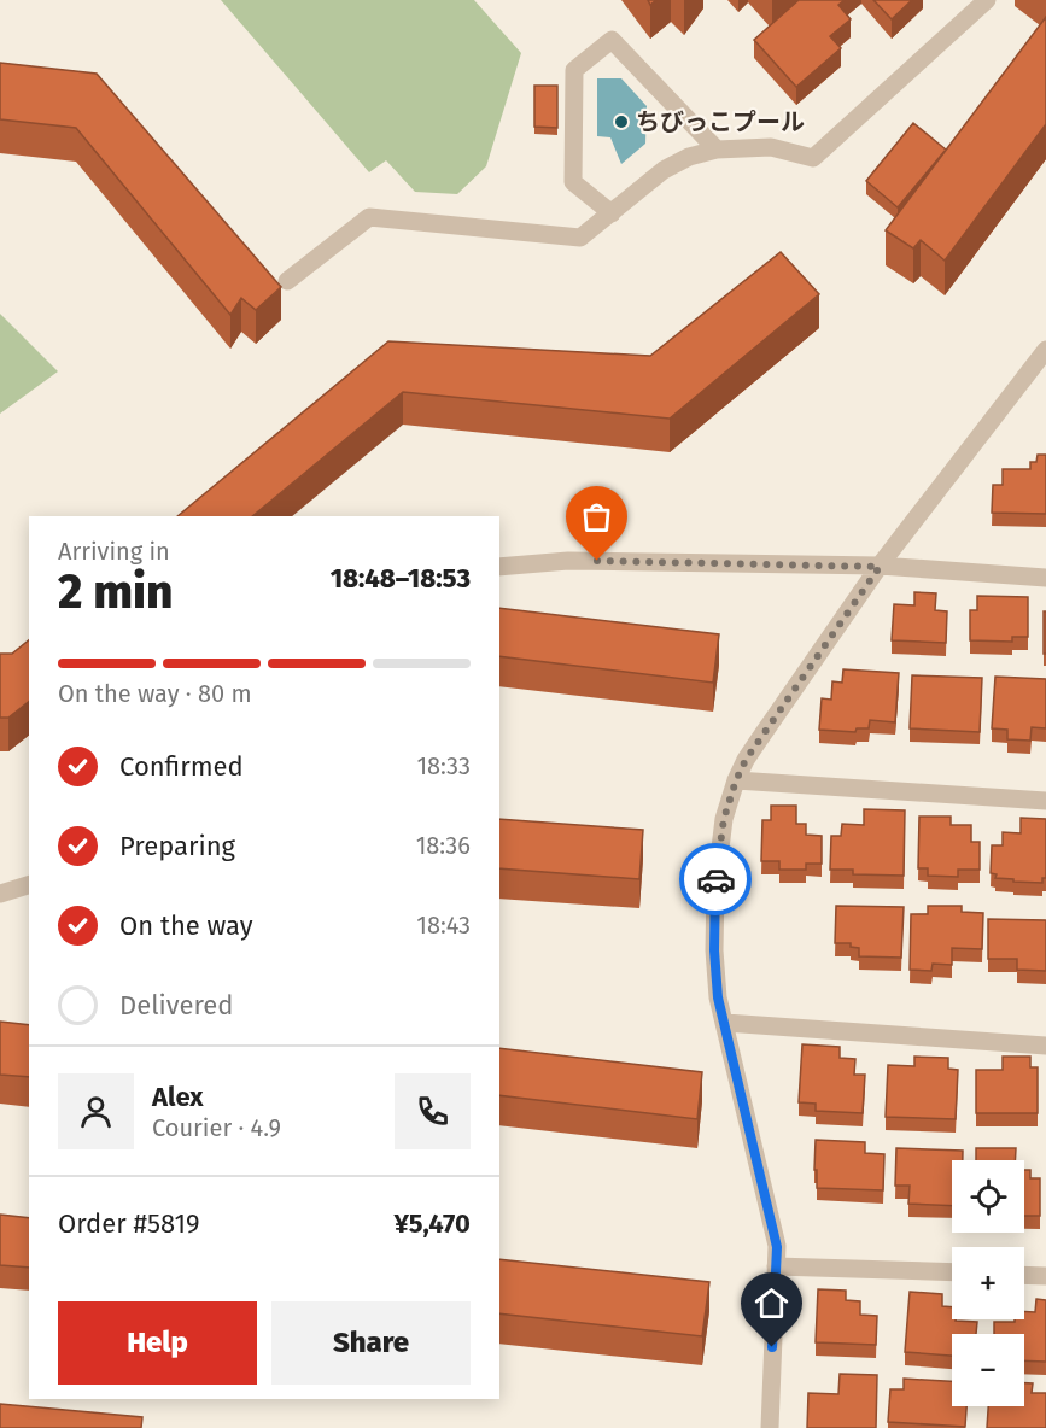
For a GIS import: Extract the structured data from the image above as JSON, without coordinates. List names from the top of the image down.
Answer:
{
  "places": ["ちびっこプール"],
  "page": {
    "heading": ["2 min", "Arriving in", "18:48–18:53"],
    "panel": [
      "Alex",
      "Courier · 4.9",
      "Order #5819",
      "¥5,470"
    ],
    "bar": "On the way · 80 m",
    "list": [
      ["Confirmed", "18:33"],
      ["Preparing", "18:36"],
      ["On the way", "18:43"],
      "Delivered"
    ],
    "map_buttons": ["+", "−"],
    "buttons": ["Help", "Share"]
  }
}
